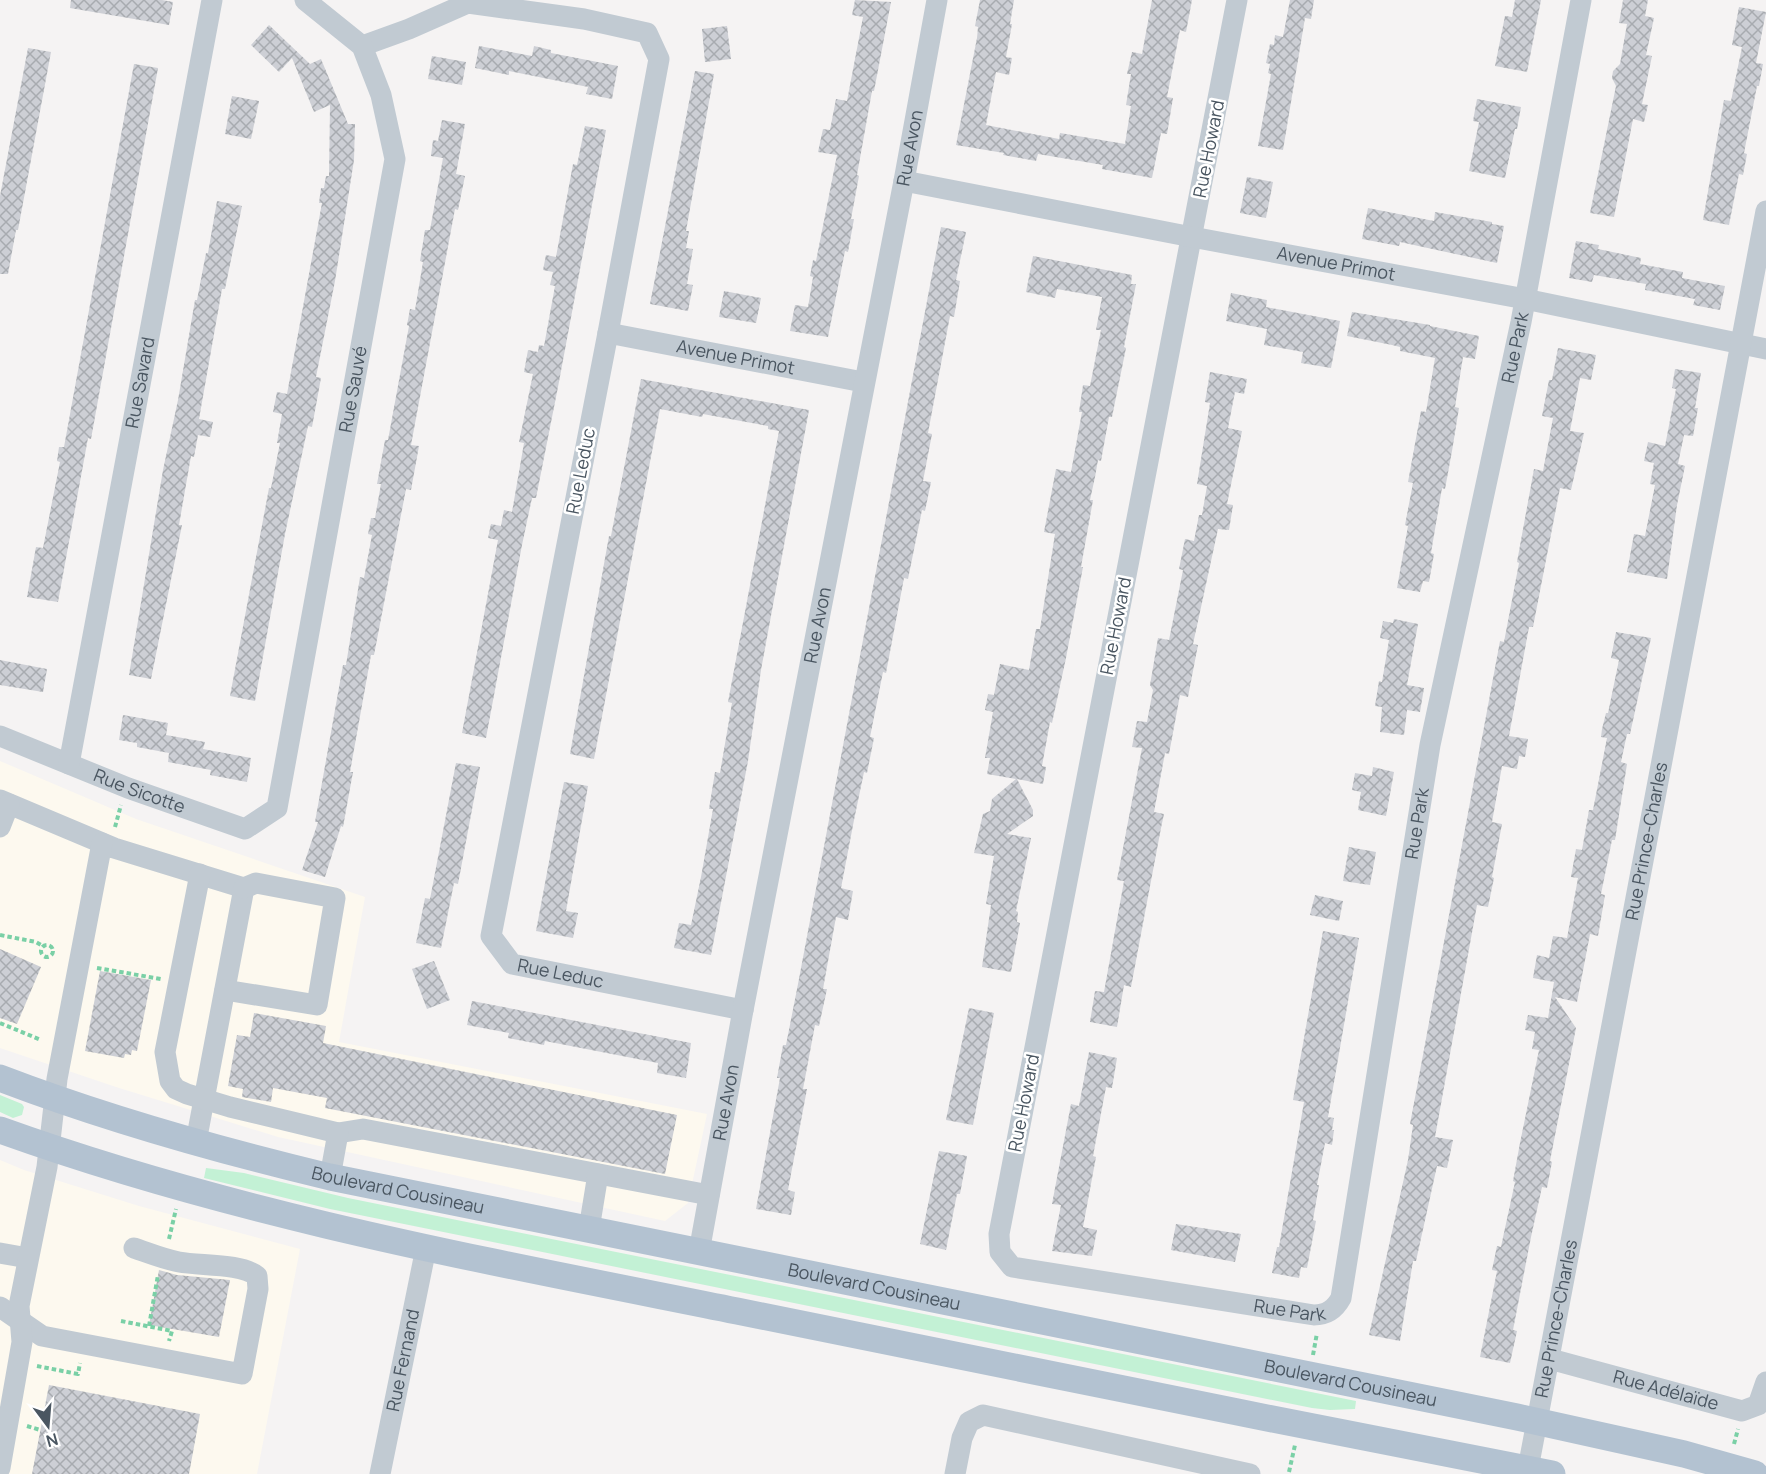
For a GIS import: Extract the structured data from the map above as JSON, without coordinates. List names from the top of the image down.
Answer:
{
  "streets": {
    "main road": ["Boulevard Cousineau"],
    "street": [
      "Rue Avon",
      "Rue Howard",
      "Avenue Primot",
      "Rue Park",
      "Rue Savard",
      "Rue Sauvé",
      "Rue Leduc",
      "Rue Sicotte",
      "Rue Prince-Charles",
      "Rue Fernand",
      "Rue Adélaïde"
    ]
  },
  "crossings": [
    ["Rue Avon", "Avenue Primot"],
    ["Rue Avon", "Rue Leduc"],
    ["Rue Avon", "Boulevard Cousineau"],
    ["Rue Howard", "Avenue Primot"],
    ["Rue Howard", "Rue Park"],
    ["Avenue Primot", "Rue Park"],
    ["Avenue Primot", "Rue Leduc"],
    ["Avenue Primot", "Rue Prince-Charles"],
    ["Rue Savard", "Rue Sicotte"],
    ["Rue Sauvé", "Rue Leduc"],
    ["Rue Sauvé", "Rue Sicotte"],
    ["Rue Prince-Charles", "Boulevard Cousineau"],
    ["Rue Prince-Charles", "Rue Adélaïde"]
  ],
  "north": "bottom"
}
